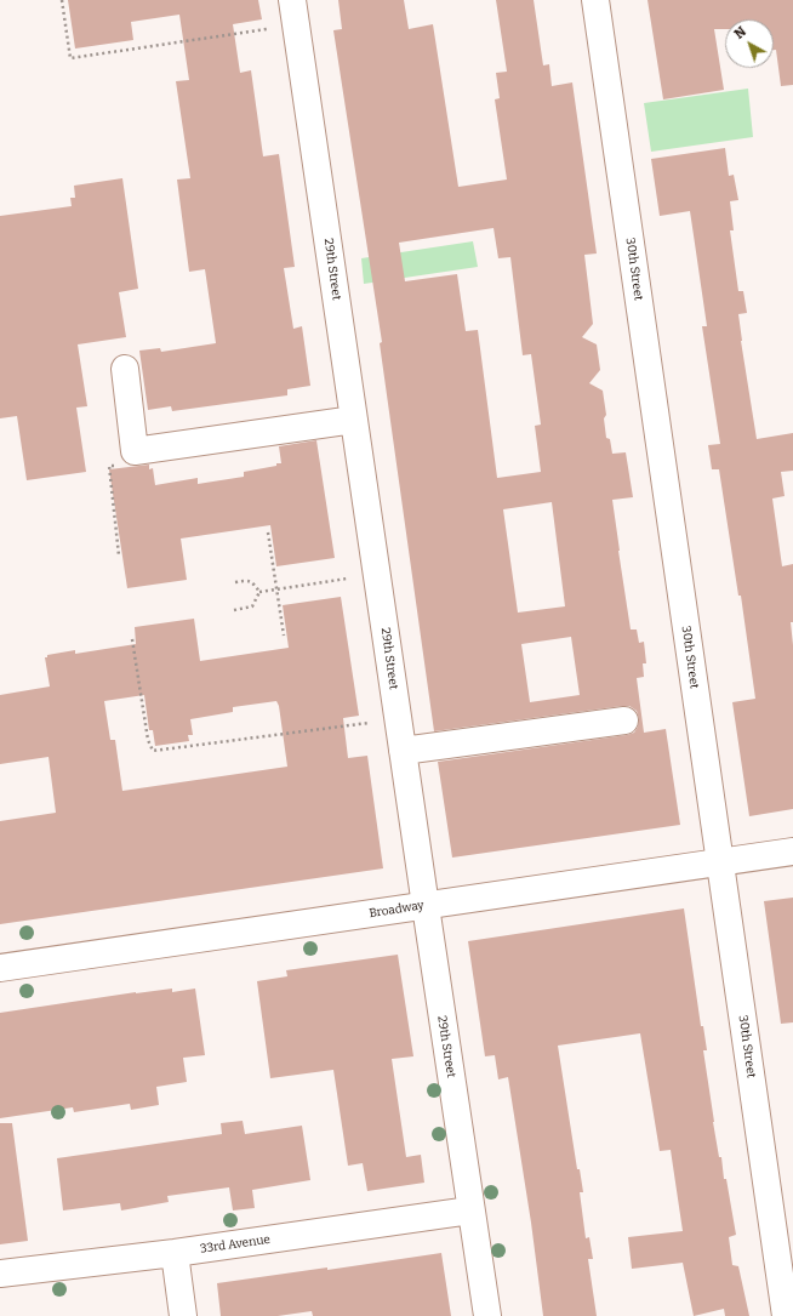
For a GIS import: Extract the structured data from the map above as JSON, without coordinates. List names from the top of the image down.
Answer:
{
  "streets": {
    "street": [
      "29th Street",
      "30th Street",
      "Broadway",
      "33rd Avenue"
    ]
  },
  "crossings": [
    ["29th Street", "Broadway"],
    ["29th Street", "33rd Avenue"],
    ["30th Street", "Broadway"]
  ],
  "north": "top left"
}
